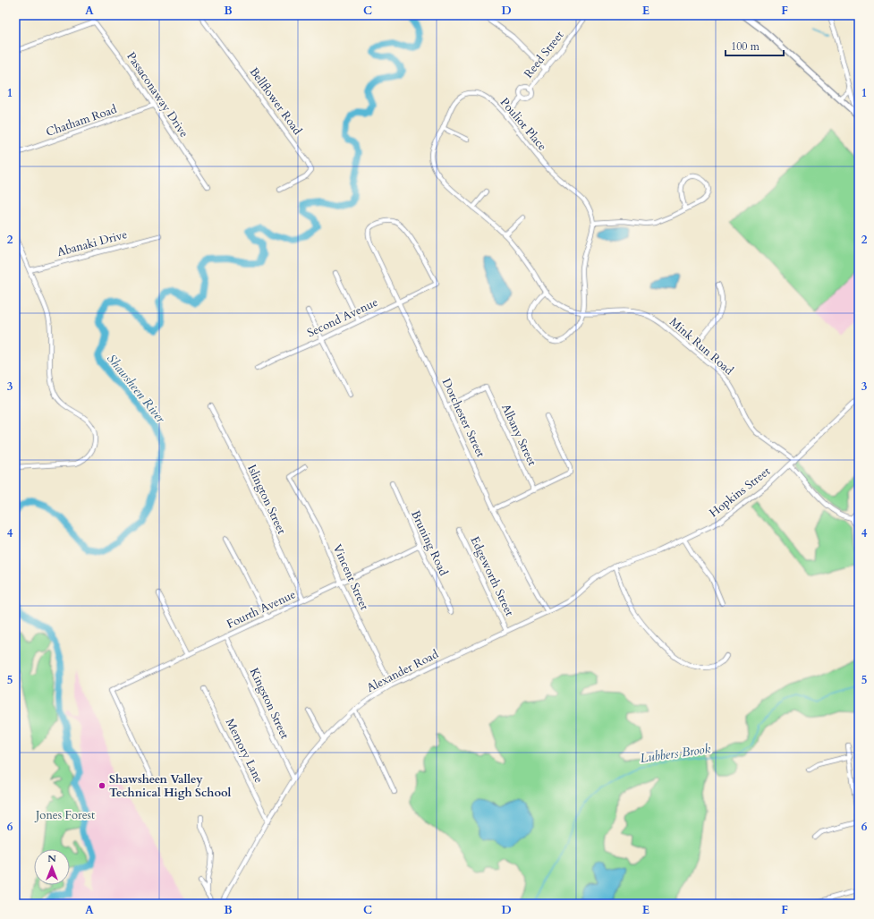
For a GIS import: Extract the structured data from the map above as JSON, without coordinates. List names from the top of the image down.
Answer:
{
  "streets": {
    "street": [
      "Reed Street",
      "Passaconaway Drive",
      "Bellflower Road",
      "Chatham Road",
      "Pouliot Place",
      "Abanaki Drive",
      "Second Avenue",
      "Mink Run Road",
      "Dorchester Street",
      "Albany Street",
      "Hopkins Street",
      "Islington Street",
      "Bruning Road",
      "Edgeworth Street",
      "Vincent Street",
      "Fourth Avenue",
      "Alexander Road",
      "Kingston Street",
      "Memory Lane"
    ]
  },
  "crossings": [
    ["Reed Street", "Pouliot Place"],
    ["Passaconaway Drive", "Chatham Road"],
    ["Pouliot Place", "Mink Run Road"],
    ["Second Avenue", "Dorchester Street"],
    ["Mink Run Road", "Hopkins Street"],
    ["Dorchester Street", "Albany Street"],
    ["Dorchester Street", "Alexander Road"],
    ["Hopkins Street", "Alexander Road"],
    ["Islington Street", "Fourth Avenue"],
    ["Bruning Road", "Fourth Avenue"],
    ["Edgeworth Street", "Alexander Road"],
    ["Vincent Street", "Fourth Avenue"],
    ["Vincent Street", "Alexander Road"],
    ["Fourth Avenue", "Kingston Street"],
    ["Alexander Road", "Kingston Street"],
    ["Alexander Road", "Memory Lane"]
  ],
  "water": ["Shawsheen River", "Lubbers Brook"],
  "parks": ["Jones Forest"],
  "places": ["Shawsheen Valley Technical High School"],
  "scale_bar": "100 m",
  "north": "top",
  "grid": {
    "columns": [
      "A",
      "B",
      "C",
      "D",
      "E",
      "F"
    ],
    "rows": [
      "1",
      "2",
      "3",
      "4",
      "5",
      "6"
    ]
  }
}
